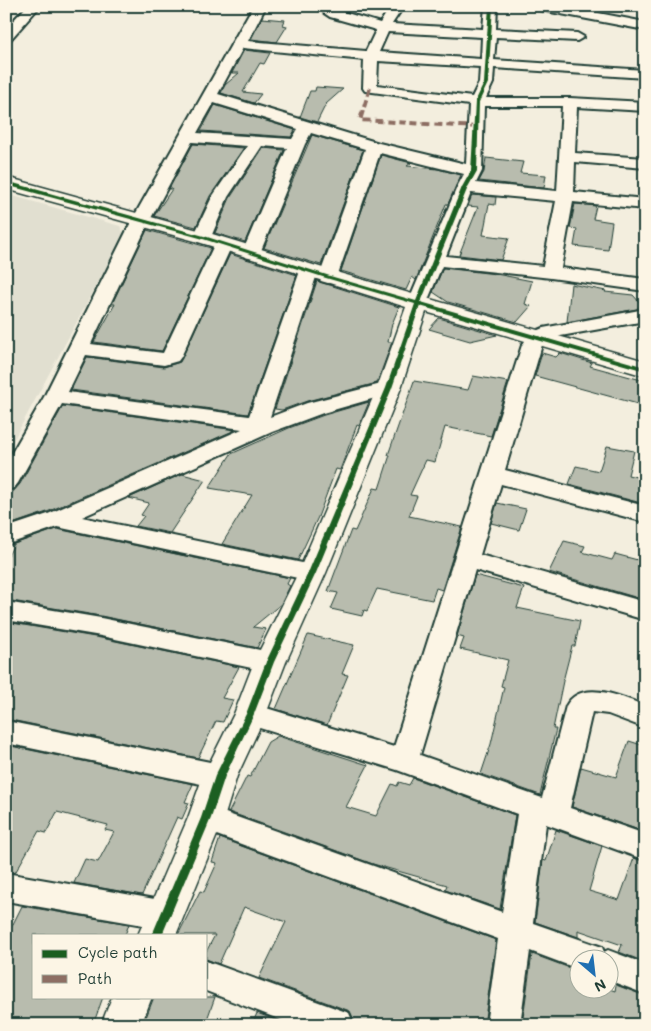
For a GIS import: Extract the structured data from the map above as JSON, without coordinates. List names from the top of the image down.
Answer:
{
  "legend": ["Cycle path", "Path"],
  "north": "bottom right"
}
